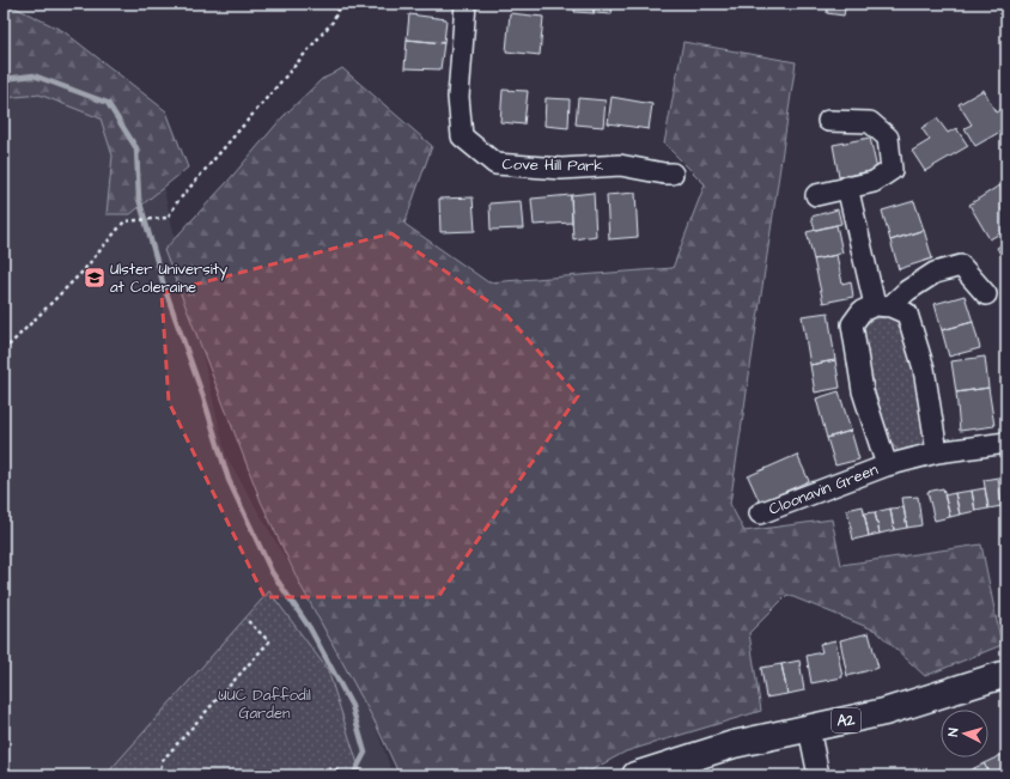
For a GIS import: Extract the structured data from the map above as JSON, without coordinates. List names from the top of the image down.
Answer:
{
  "streets": {
    "main road": ["A2"],
    "street": ["Cove Hill Park", "Cloonavin Green"]
  },
  "parks": ["UUC Daffodil Garden"],
  "places": {
    "school or university": ["Ulster University at Coleraine"]
  },
  "north": "left"
}
